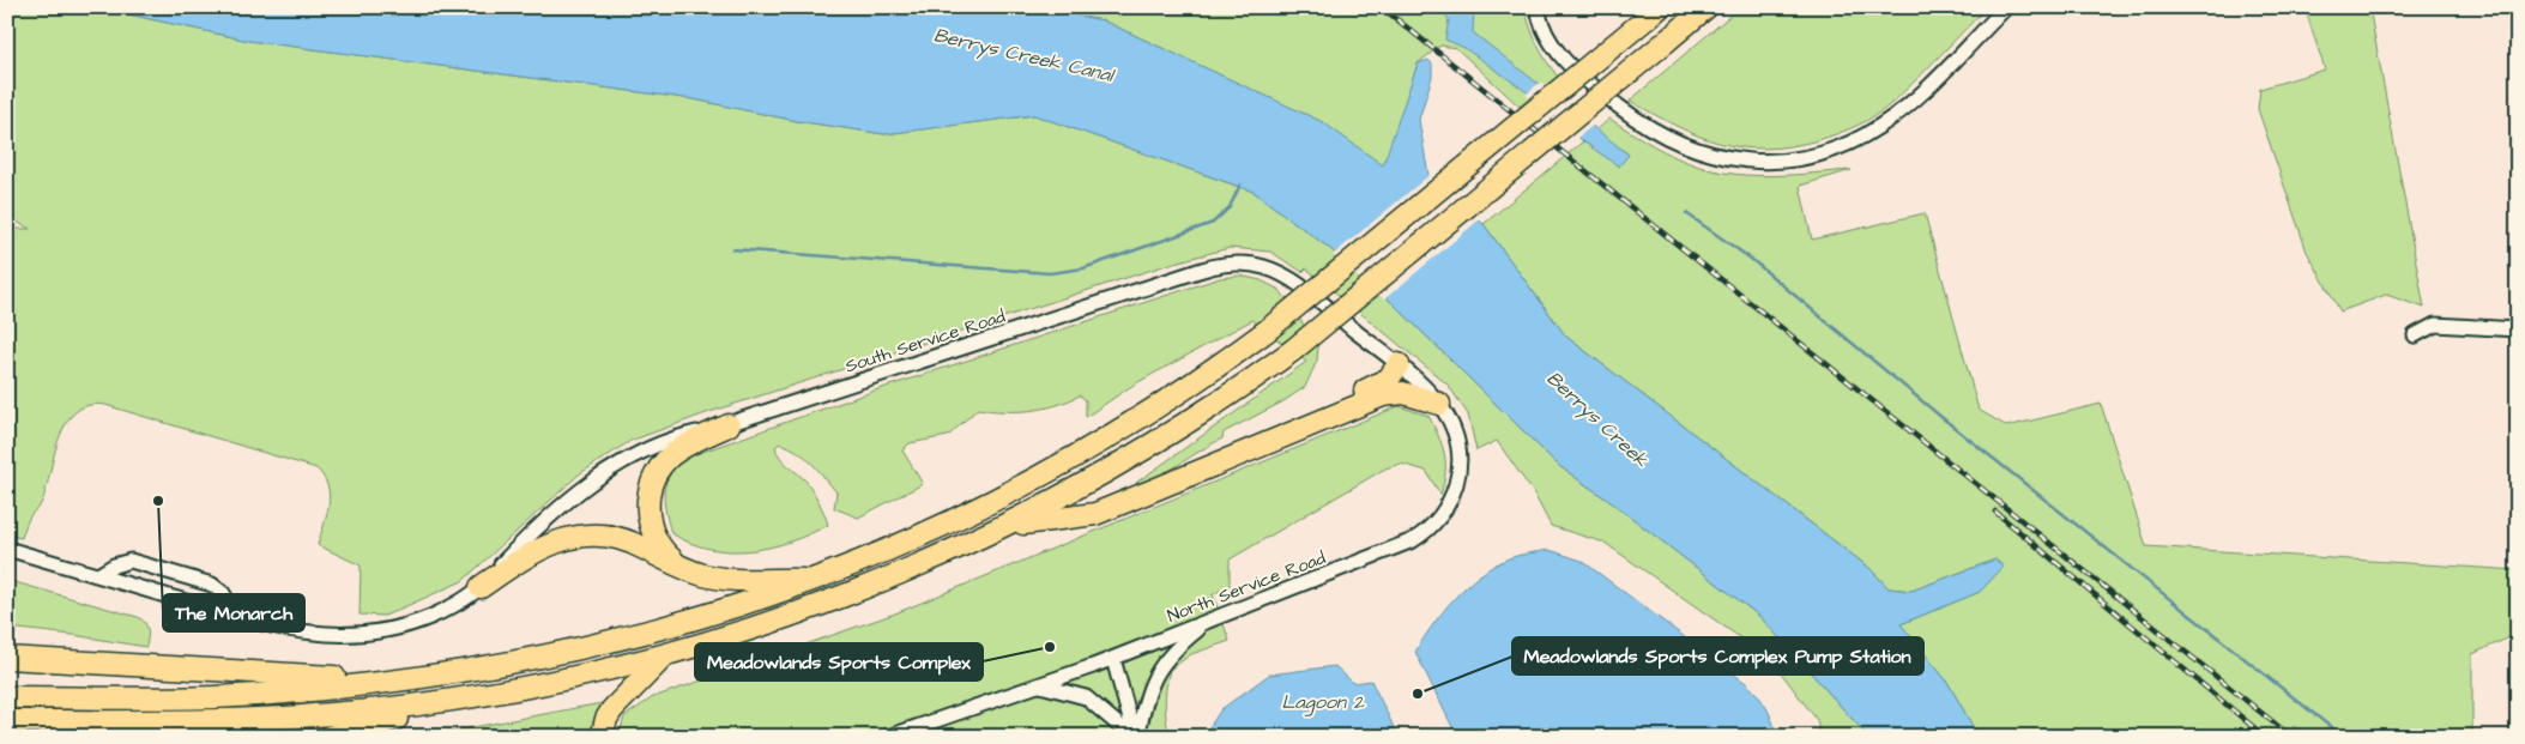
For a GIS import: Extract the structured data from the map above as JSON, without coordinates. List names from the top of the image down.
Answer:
{
  "streets": {
    "street": ["South Service Road", "North Service Road"]
  },
  "crossings": [
    ["South Service Road", "North Service Road"]
  ],
  "water": ["Berrys Creek Canal", "Berrys Creek", "Lagoon 2"],
  "places": ["The Monarch", "Meadowlands Sports Complex", "Meadowlands Sports Complex Pump Station"]
}
